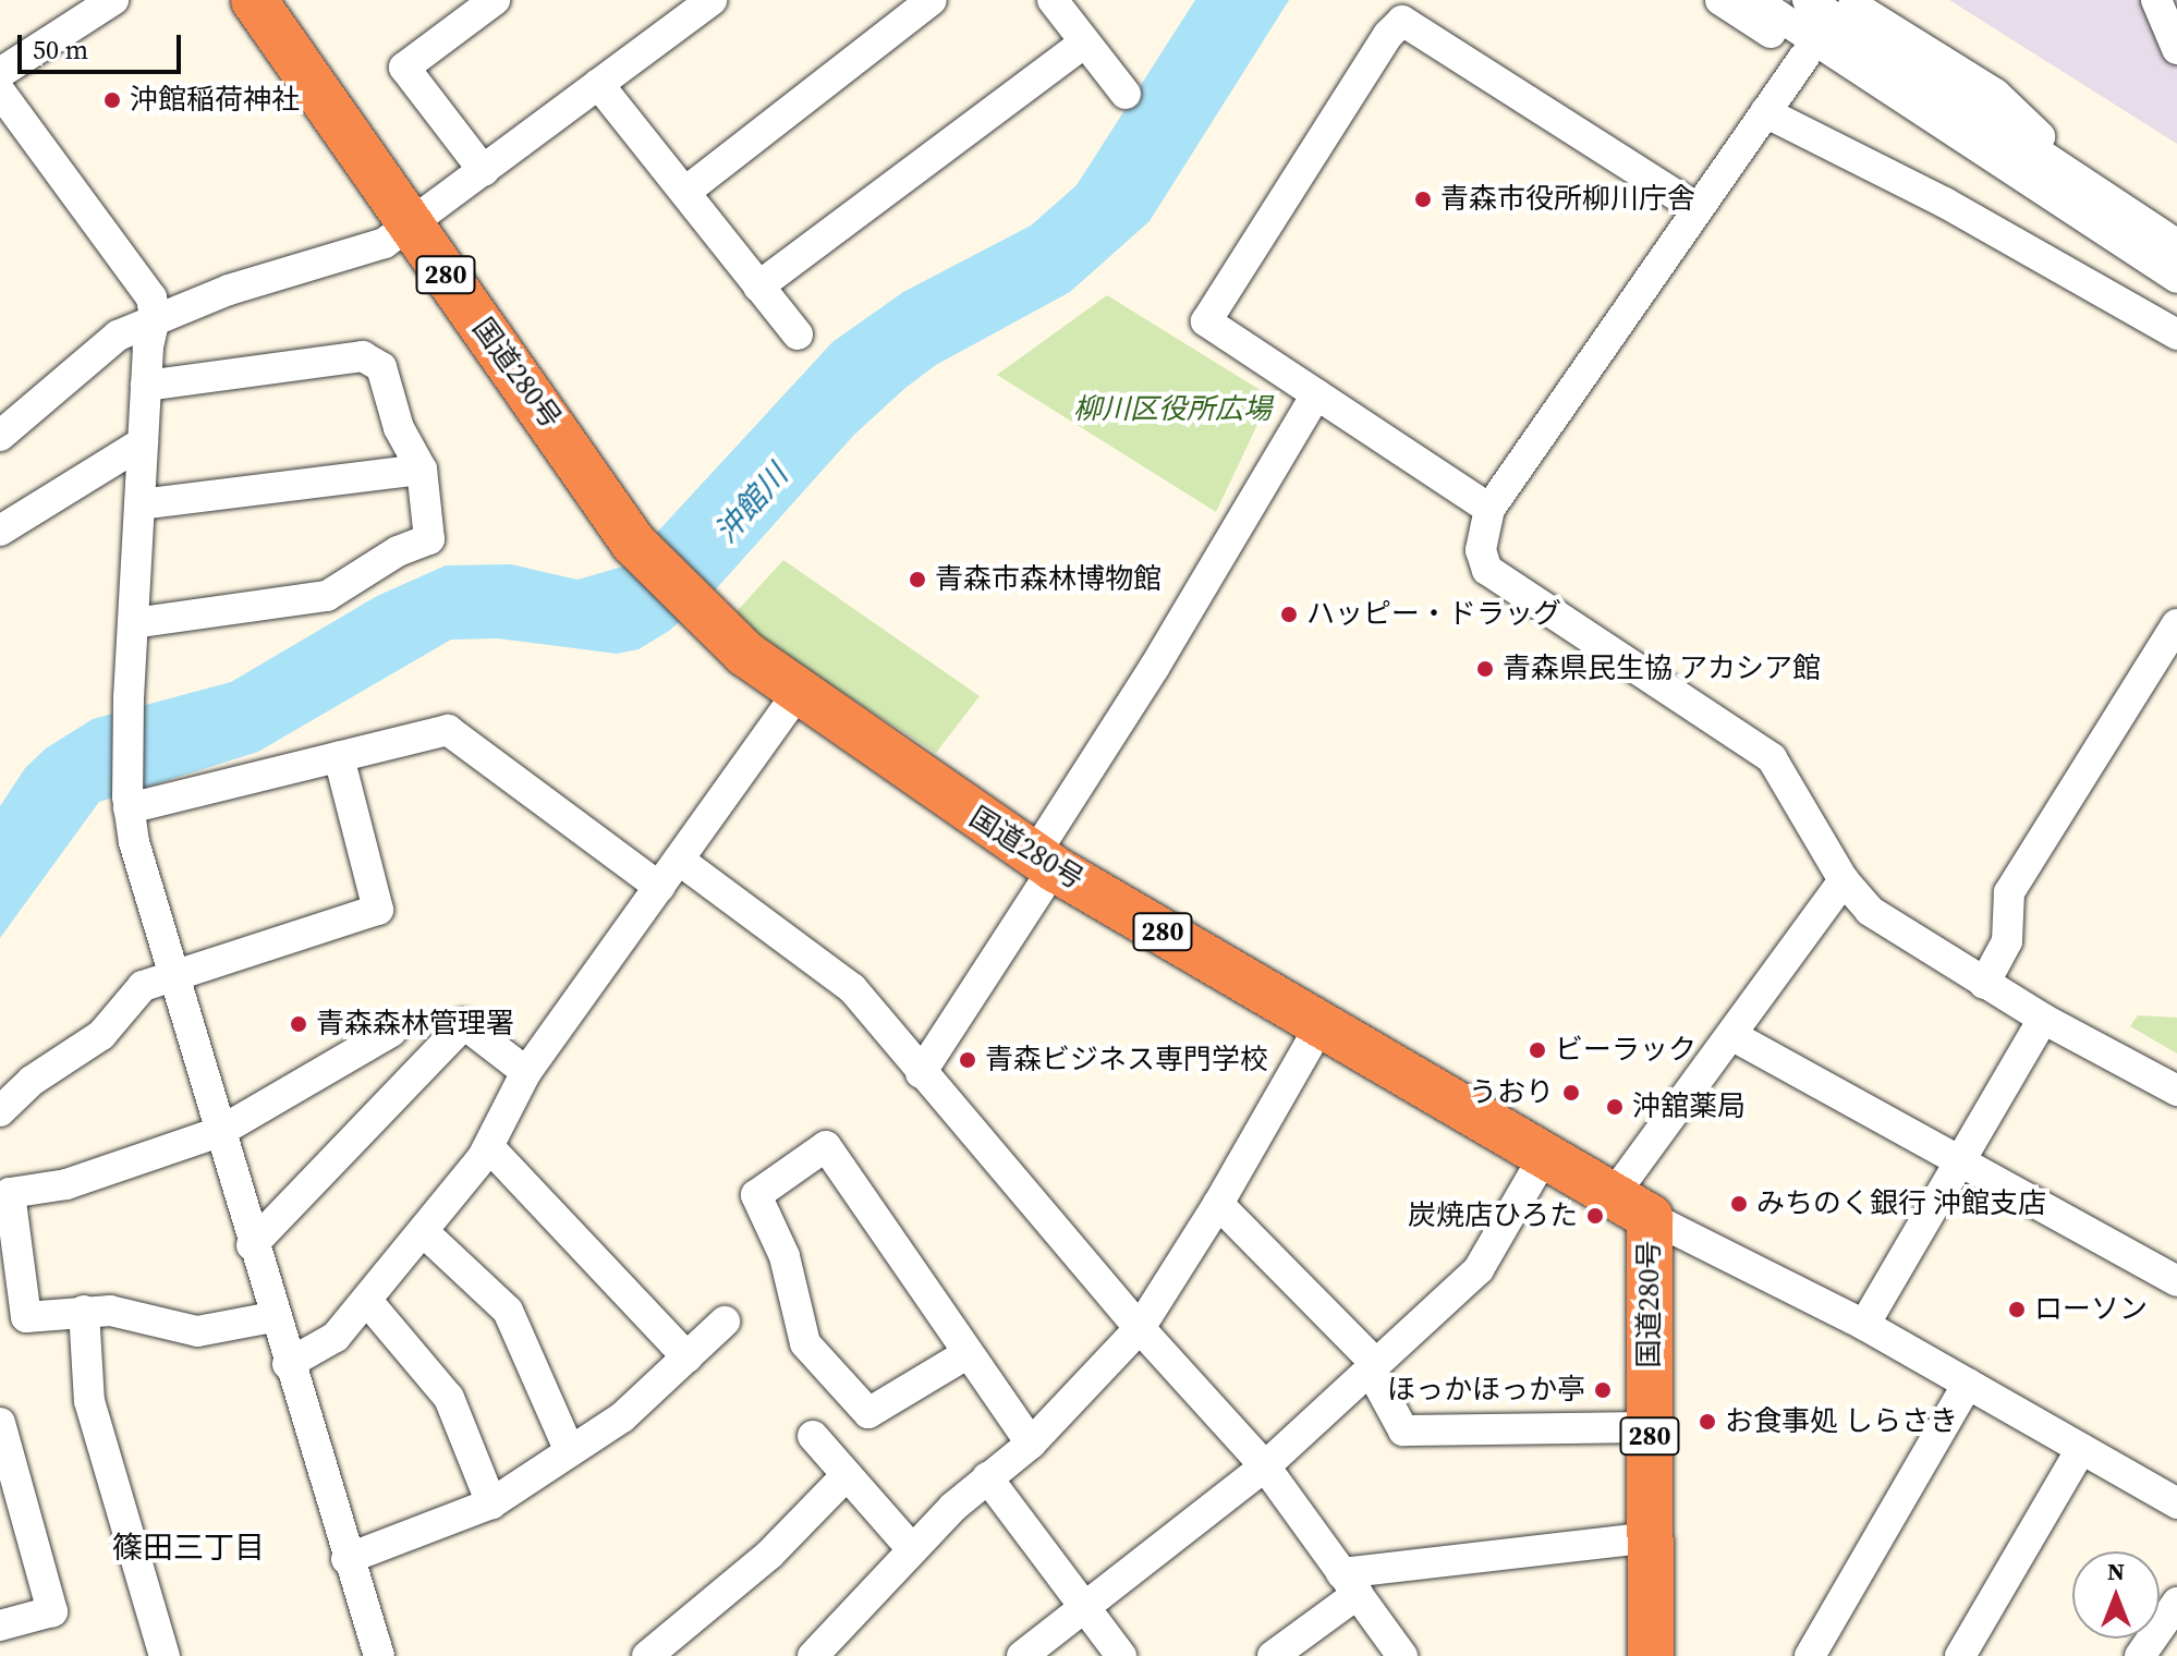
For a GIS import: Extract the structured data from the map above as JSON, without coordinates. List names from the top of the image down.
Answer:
{
  "streets": {
    "highway": ["280", "国道280号"]
  },
  "districts": ["篠田三丁目"],
  "water": ["沖館川"],
  "parks": ["柳川区役所広場"],
  "places": [
    "沖館稲荷神社",
    "青森市役所柳川庁舎",
    "青森市森林博物館",
    "ハッピー・ドラッグ",
    "青森県民生協 アカシア館",
    "青森森林管理署",
    "ビーラック",
    "青森ビジネス専門学校",
    "うおり",
    "沖舘薬局",
    "みちのく銀行 沖館支店",
    "炭焼店ひろた",
    "ローソン",
    "ほっかほっか亭",
    "お食事処 しらさき"
  ],
  "scale_bar": "50 m",
  "north": "top"
}
